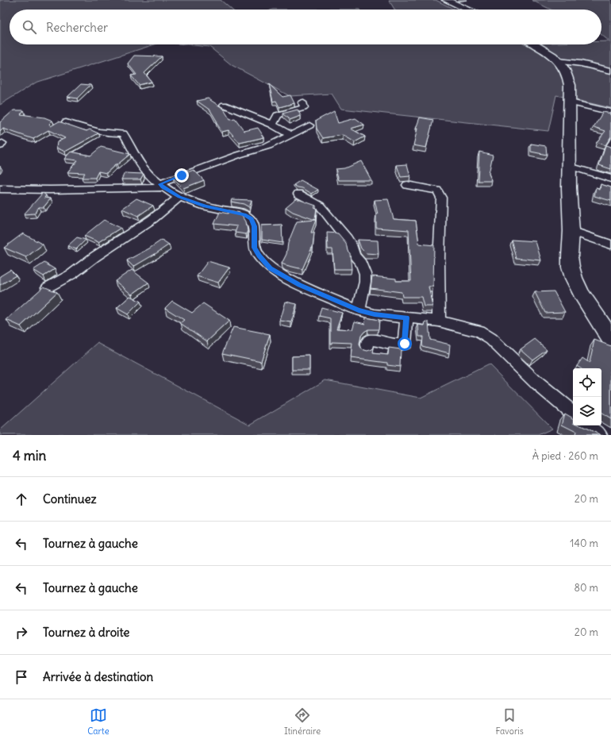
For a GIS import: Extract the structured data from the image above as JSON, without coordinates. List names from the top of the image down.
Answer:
{
  "page": {
    "search": "Rechercher",
    "heading": ["4 min", "À pied · 260 m"],
    "list": [
      ["Continuez", "20 m"],
      ["Tournez à gauche", "140 m"],
      ["Tournez à gauche", "80 m"],
      ["Tournez à droite", "20 m"],
      "Arrivée à destination"
    ],
    "nav": ["Carte", "Itinéraire", "Favoris"]
  }
}
